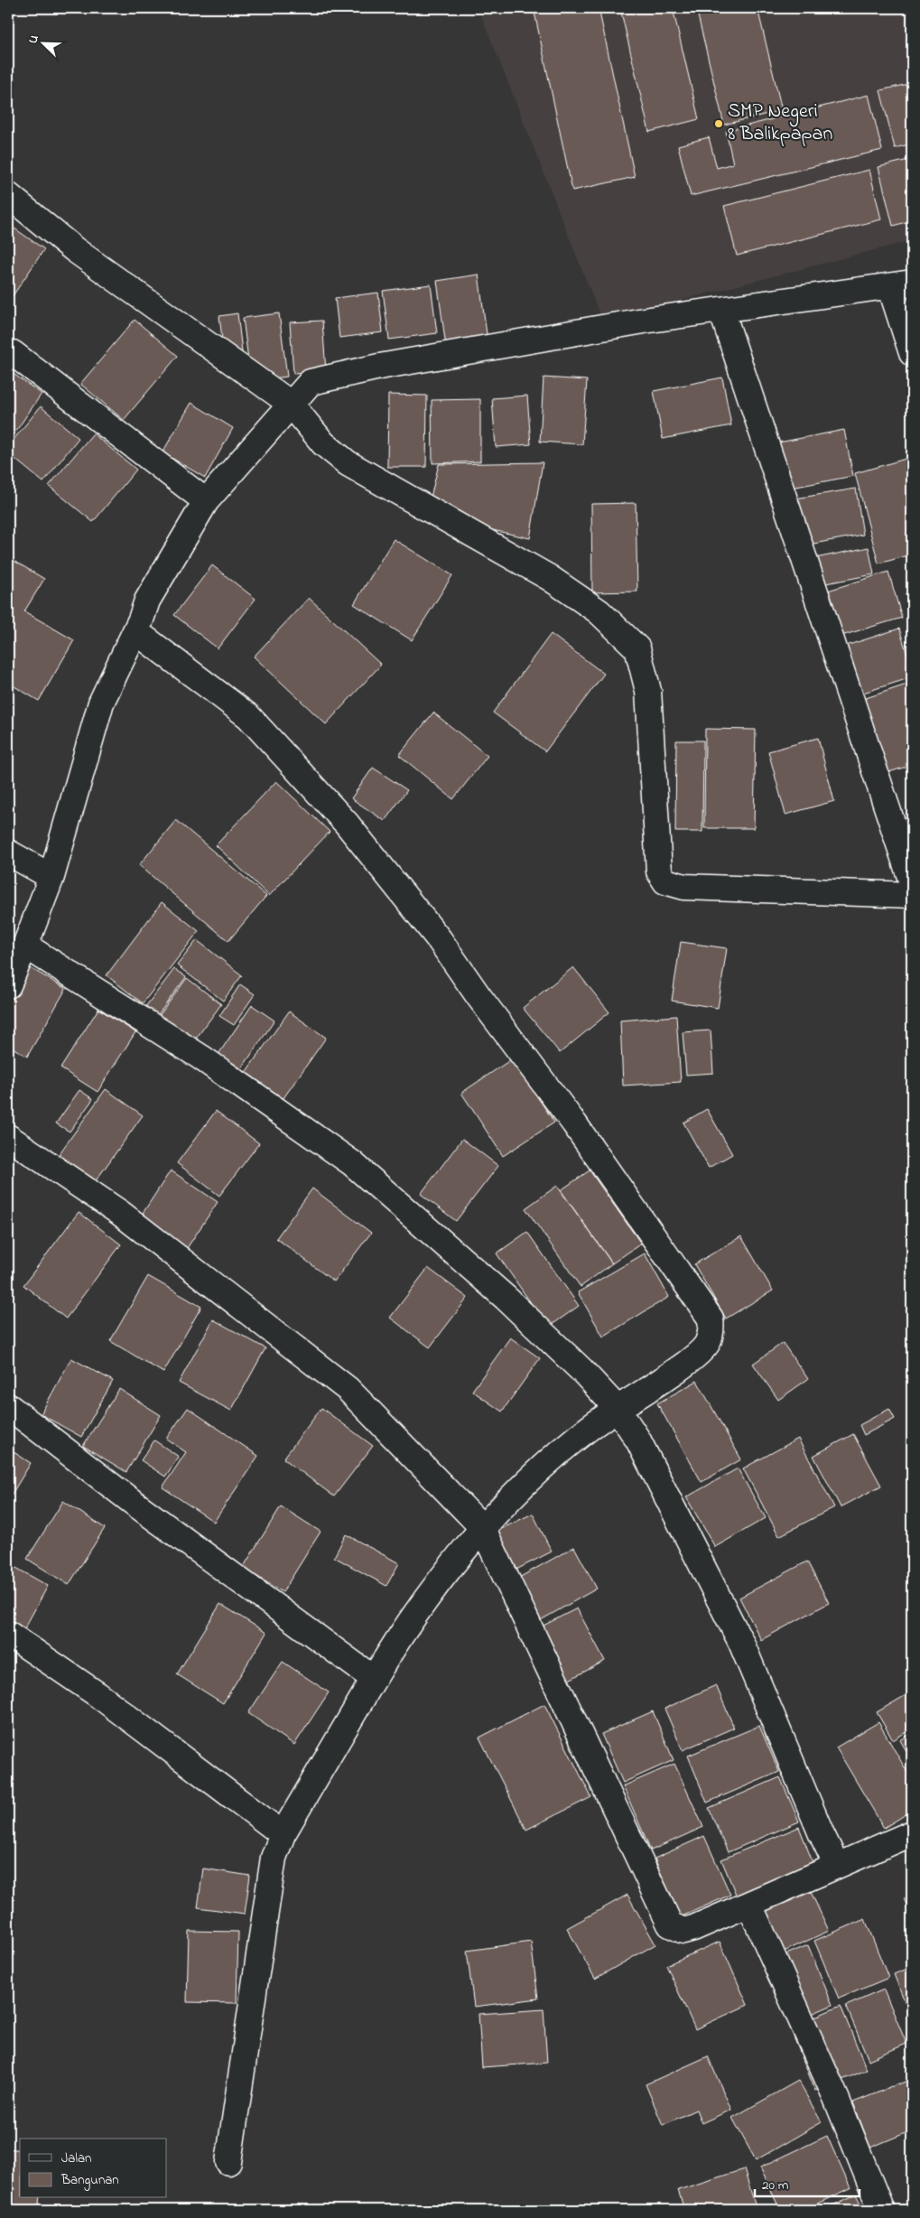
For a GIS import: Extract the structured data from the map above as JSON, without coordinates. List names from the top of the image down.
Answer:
{
  "places": ["SMP Negeri 8 Balikpapan"],
  "legend": ["Jalan", "Bangunan"],
  "scale_bar": "20 m",
  "north": "top left"
}
